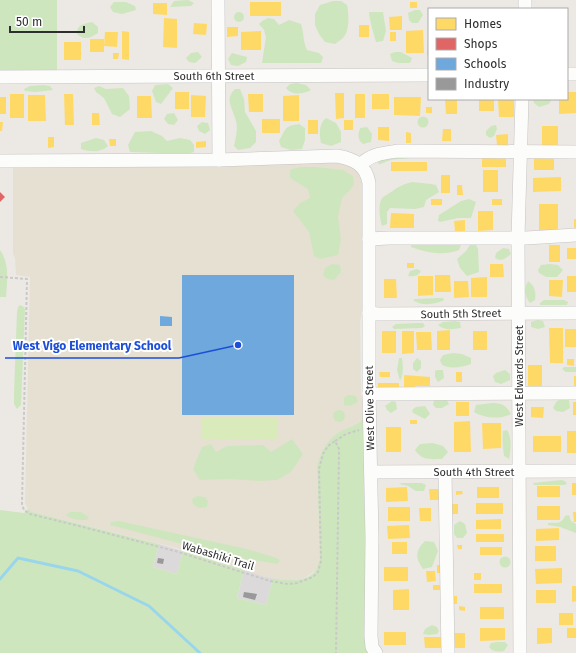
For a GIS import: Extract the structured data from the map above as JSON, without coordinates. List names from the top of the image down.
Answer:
{
  "streets": {
    "street": [
      "South 6th Street",
      "South 5th Street",
      "West Edwards Street",
      "West Olive Street",
      "South 4th Street"
    ],
    "path": ["Wabashiki Trail"]
  },
  "crossings": [
    ["South 5th Street", "West Edwards Street"],
    ["South 5th Street", "West Olive Street"],
    ["West Edwards Street", "South 4th Street"],
    ["West Olive Street", "South 4th Street"]
  ],
  "places": ["West Vigo Elementary School"],
  "legend": [
    "Homes",
    "Shops",
    "Schools",
    "Industry"
  ],
  "scale_bar": "50 m"
}
